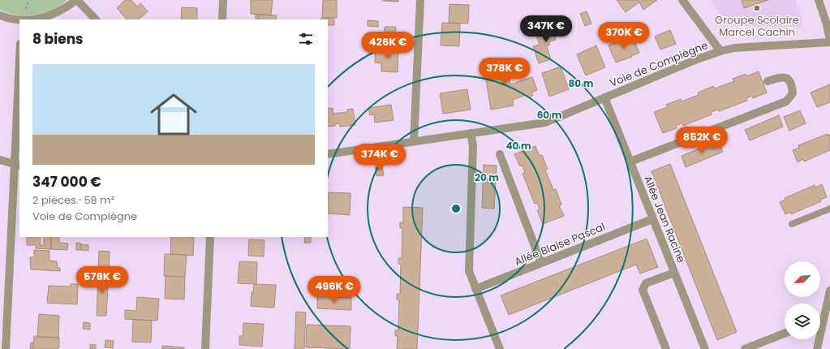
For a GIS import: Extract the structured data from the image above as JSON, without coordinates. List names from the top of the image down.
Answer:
{
  "streets": {
    "street": ["Voie de Compiègne", "Allée Jean Racine", "Allée Blaise Pascal"]
  },
  "crossings": [
    ["Voie de Compiègne", "Allée Jean Racine"],
    ["Allée Jean Racine", "Allée Blaise Pascal"]
  ],
  "places": ["Groupe Scolaire Marcel Cachin"],
  "north": "bottom left",
  "page": {
    "price": [
      "347K €",
      "370K €",
      "426K €",
      "378K €",
      "852K €",
      "374K €",
      "578K €",
      "496K €"
    ],
    "heading": "8 biens",
    "list": [
      {
        "name": "347 000 €",
        "note": "2 pièces · 58 m² · Voie de Compiègne"
      }
    ]
  },
  "rings": [
    "80 m",
    "60 m",
    "40 m",
    "20 m"
  ]
}
